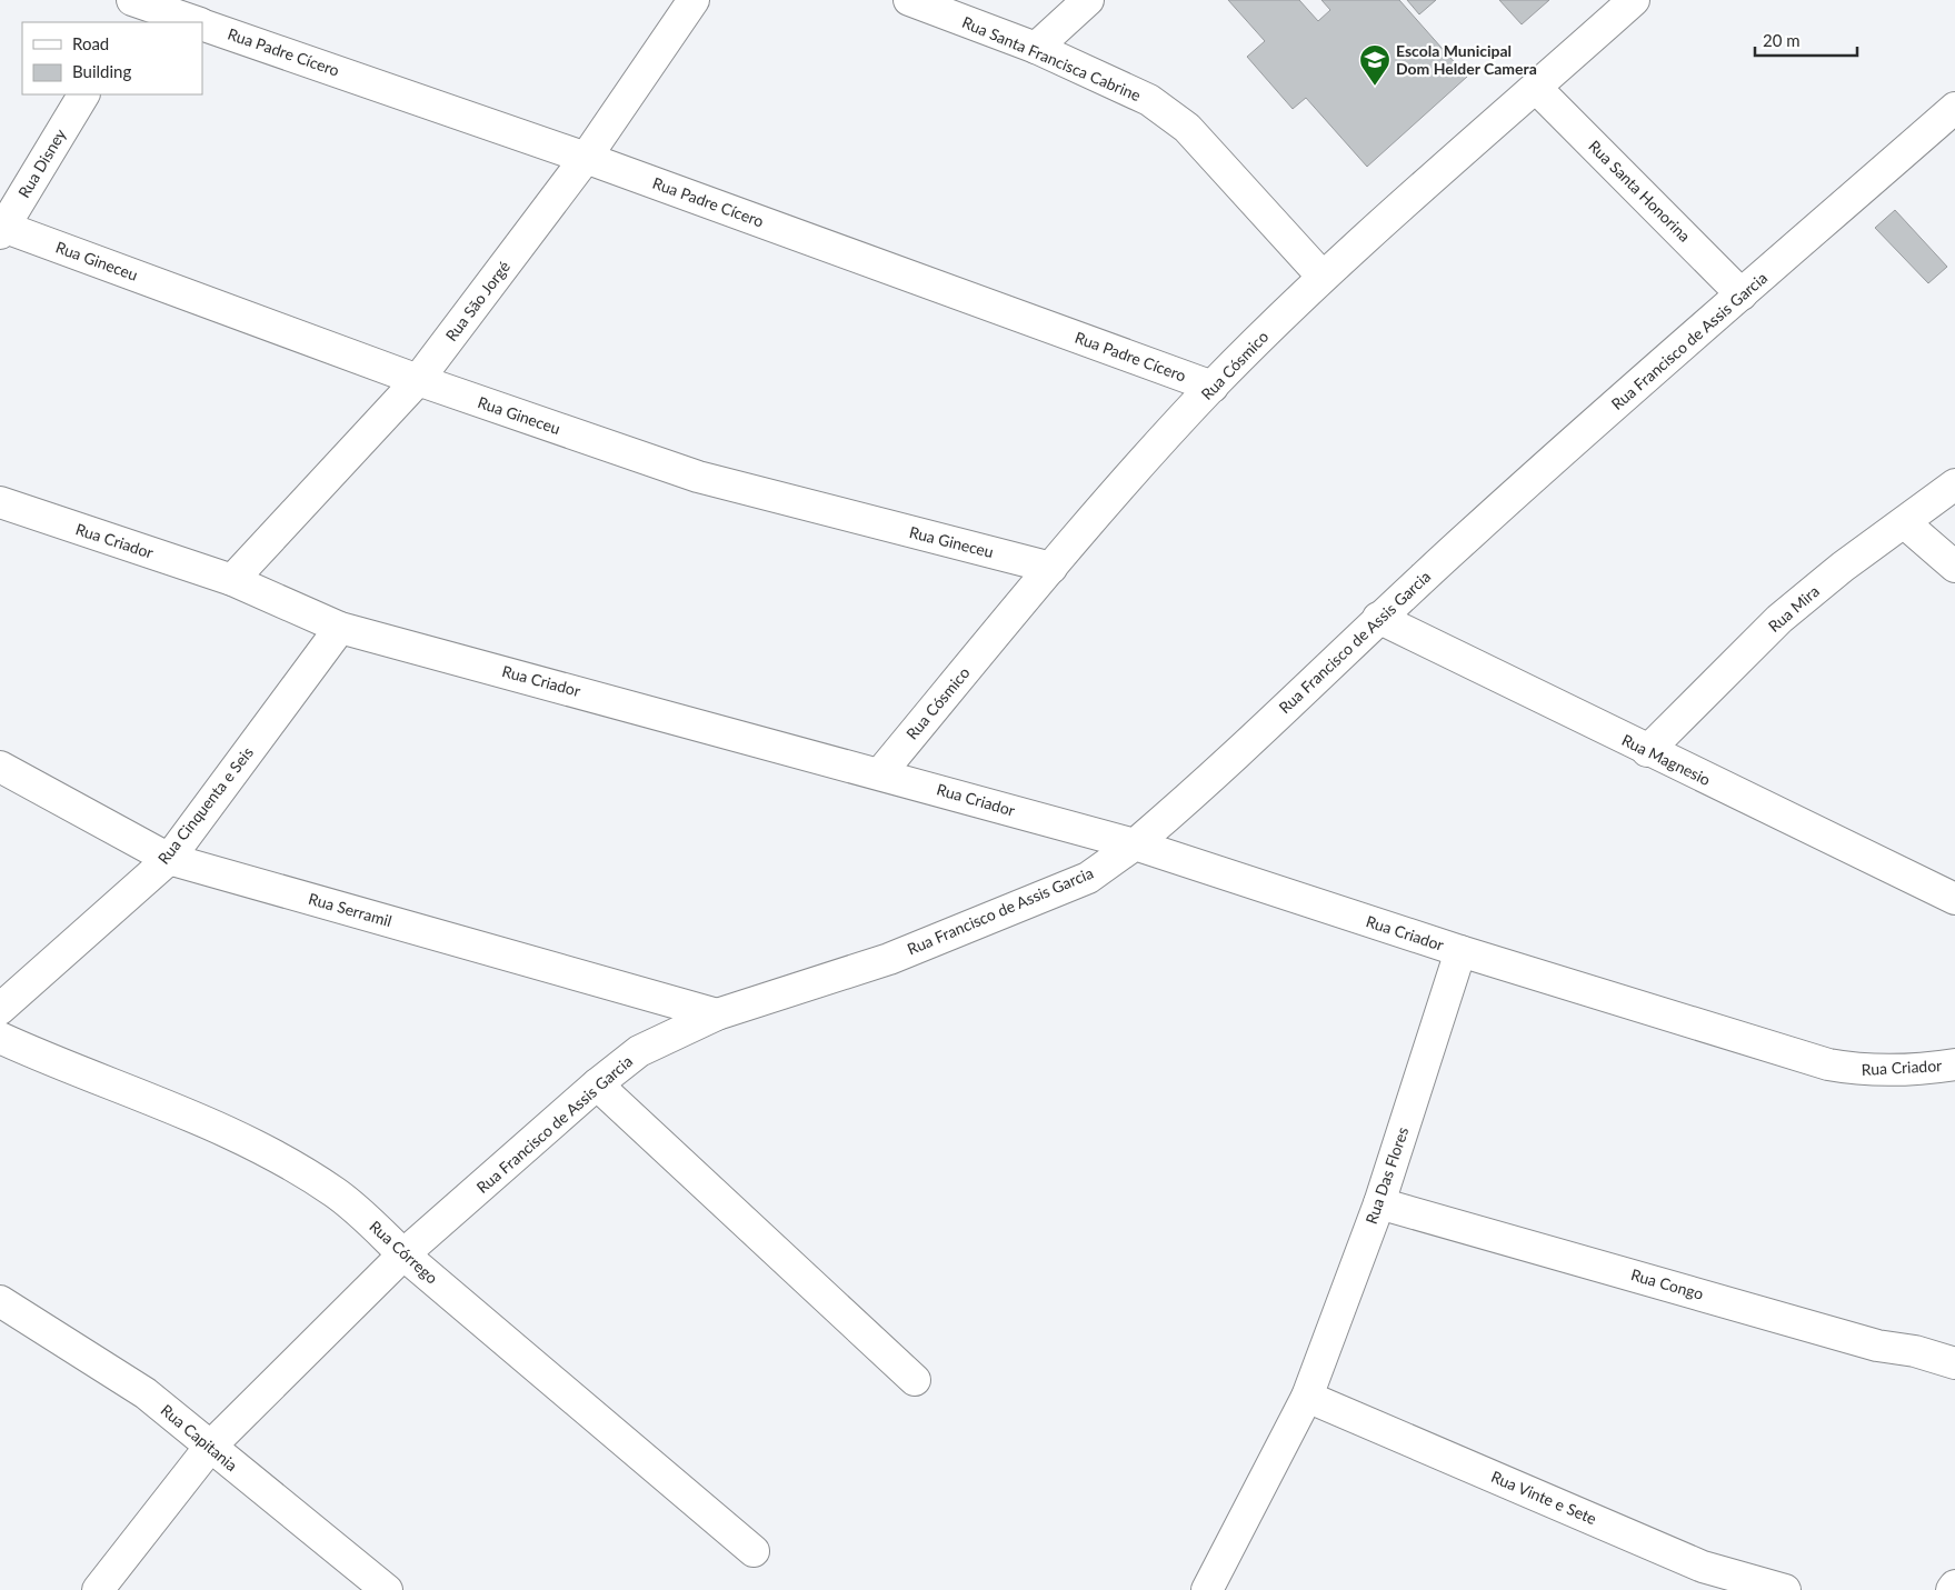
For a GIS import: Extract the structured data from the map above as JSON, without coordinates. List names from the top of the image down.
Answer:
{
  "streets": {
    "street": [
      "Rua Padre Cícero",
      "Rua Santa Francisca Cabrine",
      "Rua Disney",
      "Rua Santa Honorina",
      "Rua Gineceu",
      "Rua São Jorgé",
      "Rua Francisco de Assis Garcia",
      "Rua Cósmico",
      "Rua Criador",
      "Rua Mira",
      "Rua Magnesio",
      "Rua Cinquenta e Seis",
      "Rua Serramil",
      "Rua Das Flores",
      "Rua Córrego",
      "Rua Congo",
      "Rua Capitania",
      "Rua Vinte e Sete"
    ]
  },
  "crossings": [
    ["Rua Padre Cícero", "Rua São Jorgé"],
    ["Rua Padre Cícero", "Rua Cósmico"],
    ["Rua Santa Francisca Cabrine", "Rua Cósmico"],
    ["Rua Disney", "Rua Gineceu"],
    ["Rua Santa Honorina", "Rua Francisco de Assis Garcia"],
    ["Rua Santa Honorina", "Rua Cósmico"],
    ["Rua Gineceu", "Rua São Jorgé"],
    ["Rua Gineceu", "Rua Cósmico"],
    ["Rua São Jorgé", "Rua Criador"],
    ["Rua Francisco de Assis Garcia", "Rua Criador"],
    ["Rua Francisco de Assis Garcia", "Rua Magnesio"],
    ["Rua Francisco de Assis Garcia", "Rua Serramil"],
    ["Rua Francisco de Assis Garcia", "Rua Córrego"],
    ["Rua Francisco de Assis Garcia", "Rua Capitania"],
    ["Rua Cósmico", "Rua Criador"],
    ["Rua Criador", "Rua Cinquenta e Seis"],
    ["Rua Criador", "Rua Das Flores"],
    ["Rua Mira", "Rua Magnesio"],
    ["Rua Cinquenta e Seis", "Rua Serramil"],
    ["Rua Das Flores", "Rua Congo"],
    ["Rua Das Flores", "Rua Vinte e Sete"]
  ],
  "places": {
    "school or university": ["Escola Municipal Dom Helder Camera"]
  },
  "legend": ["Road", "Building"],
  "scale_bar": "20 m"
}
